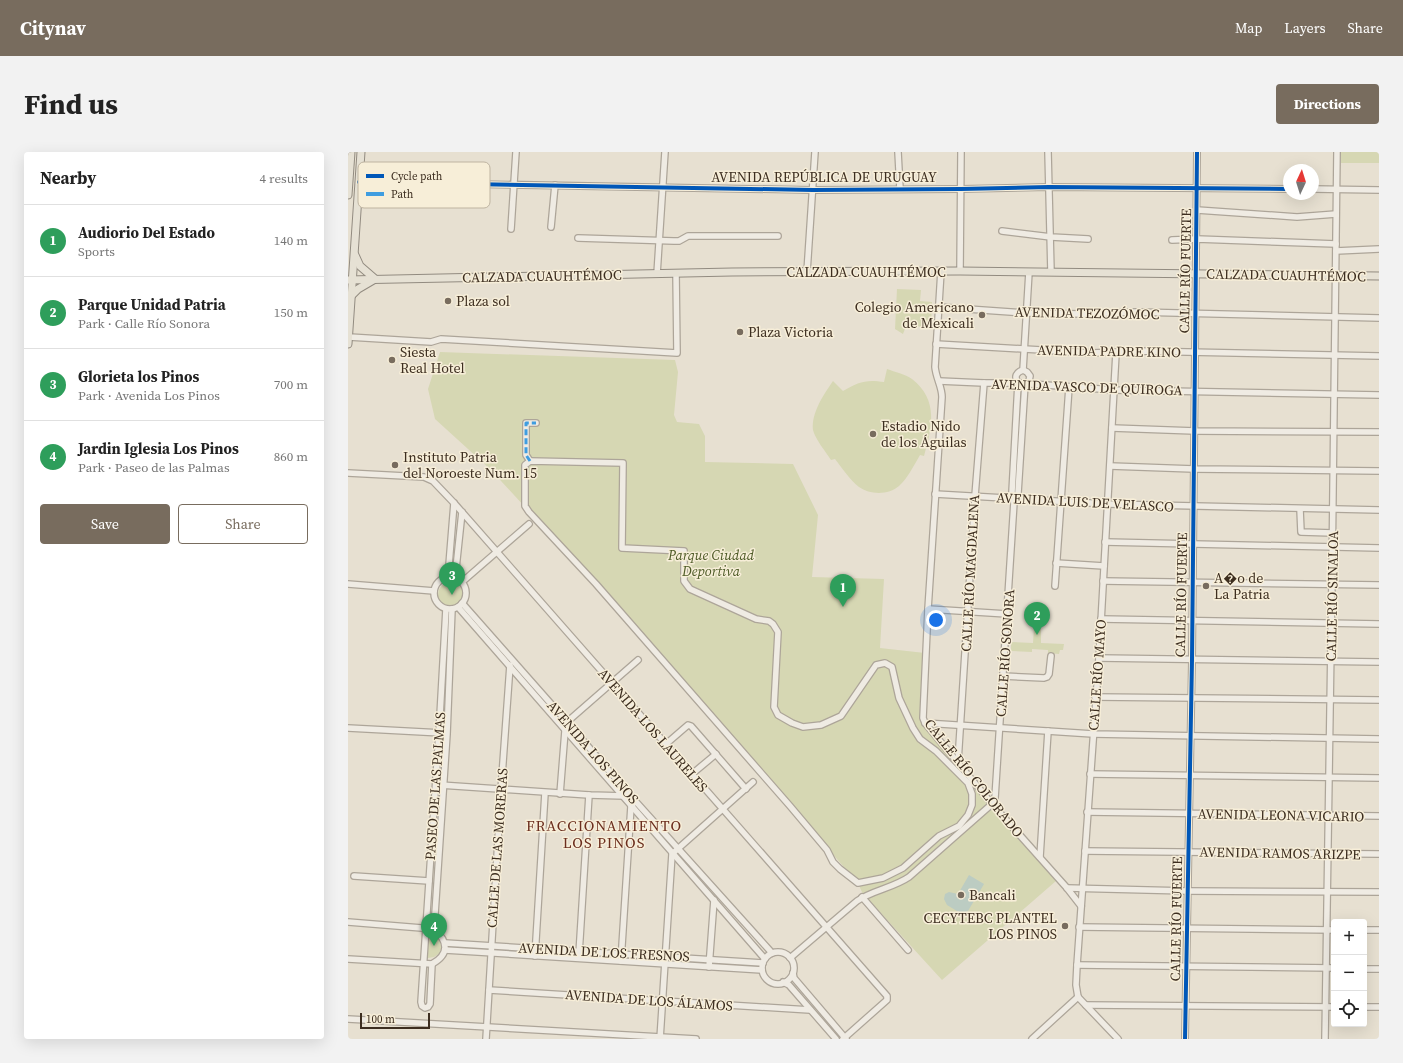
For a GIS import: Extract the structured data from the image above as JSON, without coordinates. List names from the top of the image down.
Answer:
{
  "streets": {
    "main road": ["CALZADA CUAUHTÉMOC"],
    "street": [
      "AVENIDA REPÚBLICA DE URUGUAY",
      "CALLE RÍO FUERTE",
      "AVENIDA TEZOZÓMOC",
      "AVENIDA PADRE KINO",
      "AVENIDA VASCO DE QUIROGA",
      "AVENIDA LUIS DE VELASCO",
      "CALLE RÍO MAGDALENA",
      "CALLE RÍO SINALOA",
      "CALLE RÍO SONORA",
      "CALLE RÍO MAYO",
      "AVENIDA LOS LAURELES",
      "AVENIDA LOS PINOS",
      "CALLE RÍO COLORADO",
      "PASEO DE LAS PALMAS",
      "AVENIDA LEONA VICARIO",
      "CALLE DE LAS MORERAS",
      "AVENIDA RAMOS ARIZPE",
      "AVENIDA DE LOS FRESNOS",
      "AVENIDA DE LOS ÁLAMOS"
    ]
  },
  "crossings": [
    ["AVENIDA REPÚBLICA DE URUGUAY", "CALLE RÍO FUERTE"],
    ["CALLE RÍO FUERTE", "CALZADA CUAUHTÉMOC"],
    ["CALLE RÍO FUERTE", "AVENIDA TEZOZÓMOC"],
    ["CALLE RÍO FUERTE", "AVENIDA PADRE KINO"],
    ["CALLE RÍO FUERTE", "AVENIDA VASCO DE QUIROGA"],
    ["CALLE RÍO FUERTE", "AVENIDA LUIS DE VELASCO"],
    ["CALLE RÍO FUERTE", "AVENIDA LEONA VICARIO"],
    ["CALLE RÍO FUERTE", "AVENIDA RAMOS ARIZPE"],
    ["CALZADA CUAUHTÉMOC", "CALLE RÍO SINALOA"],
    ["CALZADA CUAUHTÉMOC", "CALLE RÍO SONORA"],
    ["CALZADA CUAUHTÉMOC", "CALLE RÍO COLORADO"],
    ["AVENIDA TEZOZÓMOC", "CALLE RÍO SINALOA"],
    ["AVENIDA TEZOZÓMOC", "CALLE RÍO SONORA"],
    ["AVENIDA TEZOZÓMOC", "CALLE RÍO COLORADO"],
    ["AVENIDA PADRE KINO", "CALLE RÍO SINALOA"],
    ["AVENIDA PADRE KINO", "CALLE RÍO SONORA"],
    ["AVENIDA PADRE KINO", "CALLE RÍO MAYO"],
    ["AVENIDA PADRE KINO", "CALLE RÍO COLORADO"],
    ["AVENIDA VASCO DE QUIROGA", "CALLE RÍO MAGDALENA"],
    ["AVENIDA VASCO DE QUIROGA", "CALLE RÍO SINALOA"],
    ["AVENIDA VASCO DE QUIROGA", "CALLE RÍO SONORA"],
    ["AVENIDA VASCO DE QUIROGA", "CALLE RÍO MAYO"],
    ["AVENIDA VASCO DE QUIROGA", "CALLE RÍO COLORADO"],
    ["AVENIDA LUIS DE VELASCO", "CALLE RÍO MAGDALENA"],
    ["AVENIDA LUIS DE VELASCO", "CALLE RÍO SINALOA"],
    ["AVENIDA LUIS DE VELASCO", "CALLE RÍO SONORA"],
    ["AVENIDA LUIS DE VELASCO", "CALLE RÍO MAYO"],
    ["AVENIDA LUIS DE VELASCO", "CALLE RÍO COLORADO"],
    ["CALLE RÍO MAGDALENA", "CALLE RÍO COLORADO"],
    ["CALLE RÍO SINALOA", "AVENIDA LEONA VICARIO"],
    ["CALLE RÍO SINALOA", "AVENIDA RAMOS ARIZPE"],
    ["CALLE RÍO SONORA", "CALLE RÍO COLORADO"],
    ["CALLE RÍO MAYO", "CALLE RÍO COLORADO"],
    ["CALLE RÍO MAYO", "AVENIDA LEONA VICARIO"],
    ["CALLE RÍO MAYO", "AVENIDA RAMOS ARIZPE"],
    ["AVENIDA LOS PINOS", "PASEO DE LAS PALMAS"],
    ["AVENIDA LOS PINOS", "CALLE DE LAS MORERAS"],
    ["AVENIDA LOS PINOS", "AVENIDA DE LOS FRESNOS"],
    ["CALLE DE LAS MORERAS", "AVENIDA DE LOS FRESNOS"],
    ["CALLE DE LAS MORERAS", "AVENIDA DE LOS ÁLAMOS"]
  ],
  "districts": ["FRACCIONAMIENTO LOS PINOS"],
  "parks": ["Parque Ciudad Deportiva"],
  "places": [
    "Plaza sol",
    "Colegio Americano de Mexicali",
    "Plaza Victoria",
    "Siesta Real Hotel",
    "Estadio Nido de los Águilas",
    "Instituto Patria del Noroeste Num. 15",
    "A�o de La Patria",
    "Bancali",
    "CECYTEBC PLANTEL LOS PINOS"
  ],
  "legend": ["Cycle path", "Path"],
  "scale_bar": "100 m",
  "north": "top",
  "page": {
    "header": "Citynav",
    "nav": ["Map", "Layers", "Share"],
    "buttons": [
      "Directions",
      ["Save", "Share"]
    ],
    "title": "Find us",
    "heading": ["Nearby", "4 results"],
    "list": [
      {
        "mark": "1",
        "name": "Audiorio Del Estado",
        "note": "Sports",
        "value": "140 m"
      },
      {
        "mark": "2",
        "name": "Parque Unidad Patria",
        "note": "Park · Calle Río Sonora",
        "value": "150 m"
      },
      {
        "mark": "3",
        "name": "Glorieta los Pinos",
        "note": "Park · Avenida Los Pinos",
        "value": "700 m"
      },
      {
        "mark": "4",
        "name": "Jardin Iglesia Los Pinos",
        "note": "Park · Paseo de las Palmas",
        "value": "860 m"
      }
    ],
    "pins": [
      "3",
      "1",
      "2",
      "4"
    ],
    "map_buttons": ["+", "−"],
    "scale": "100 m"
  }
}
